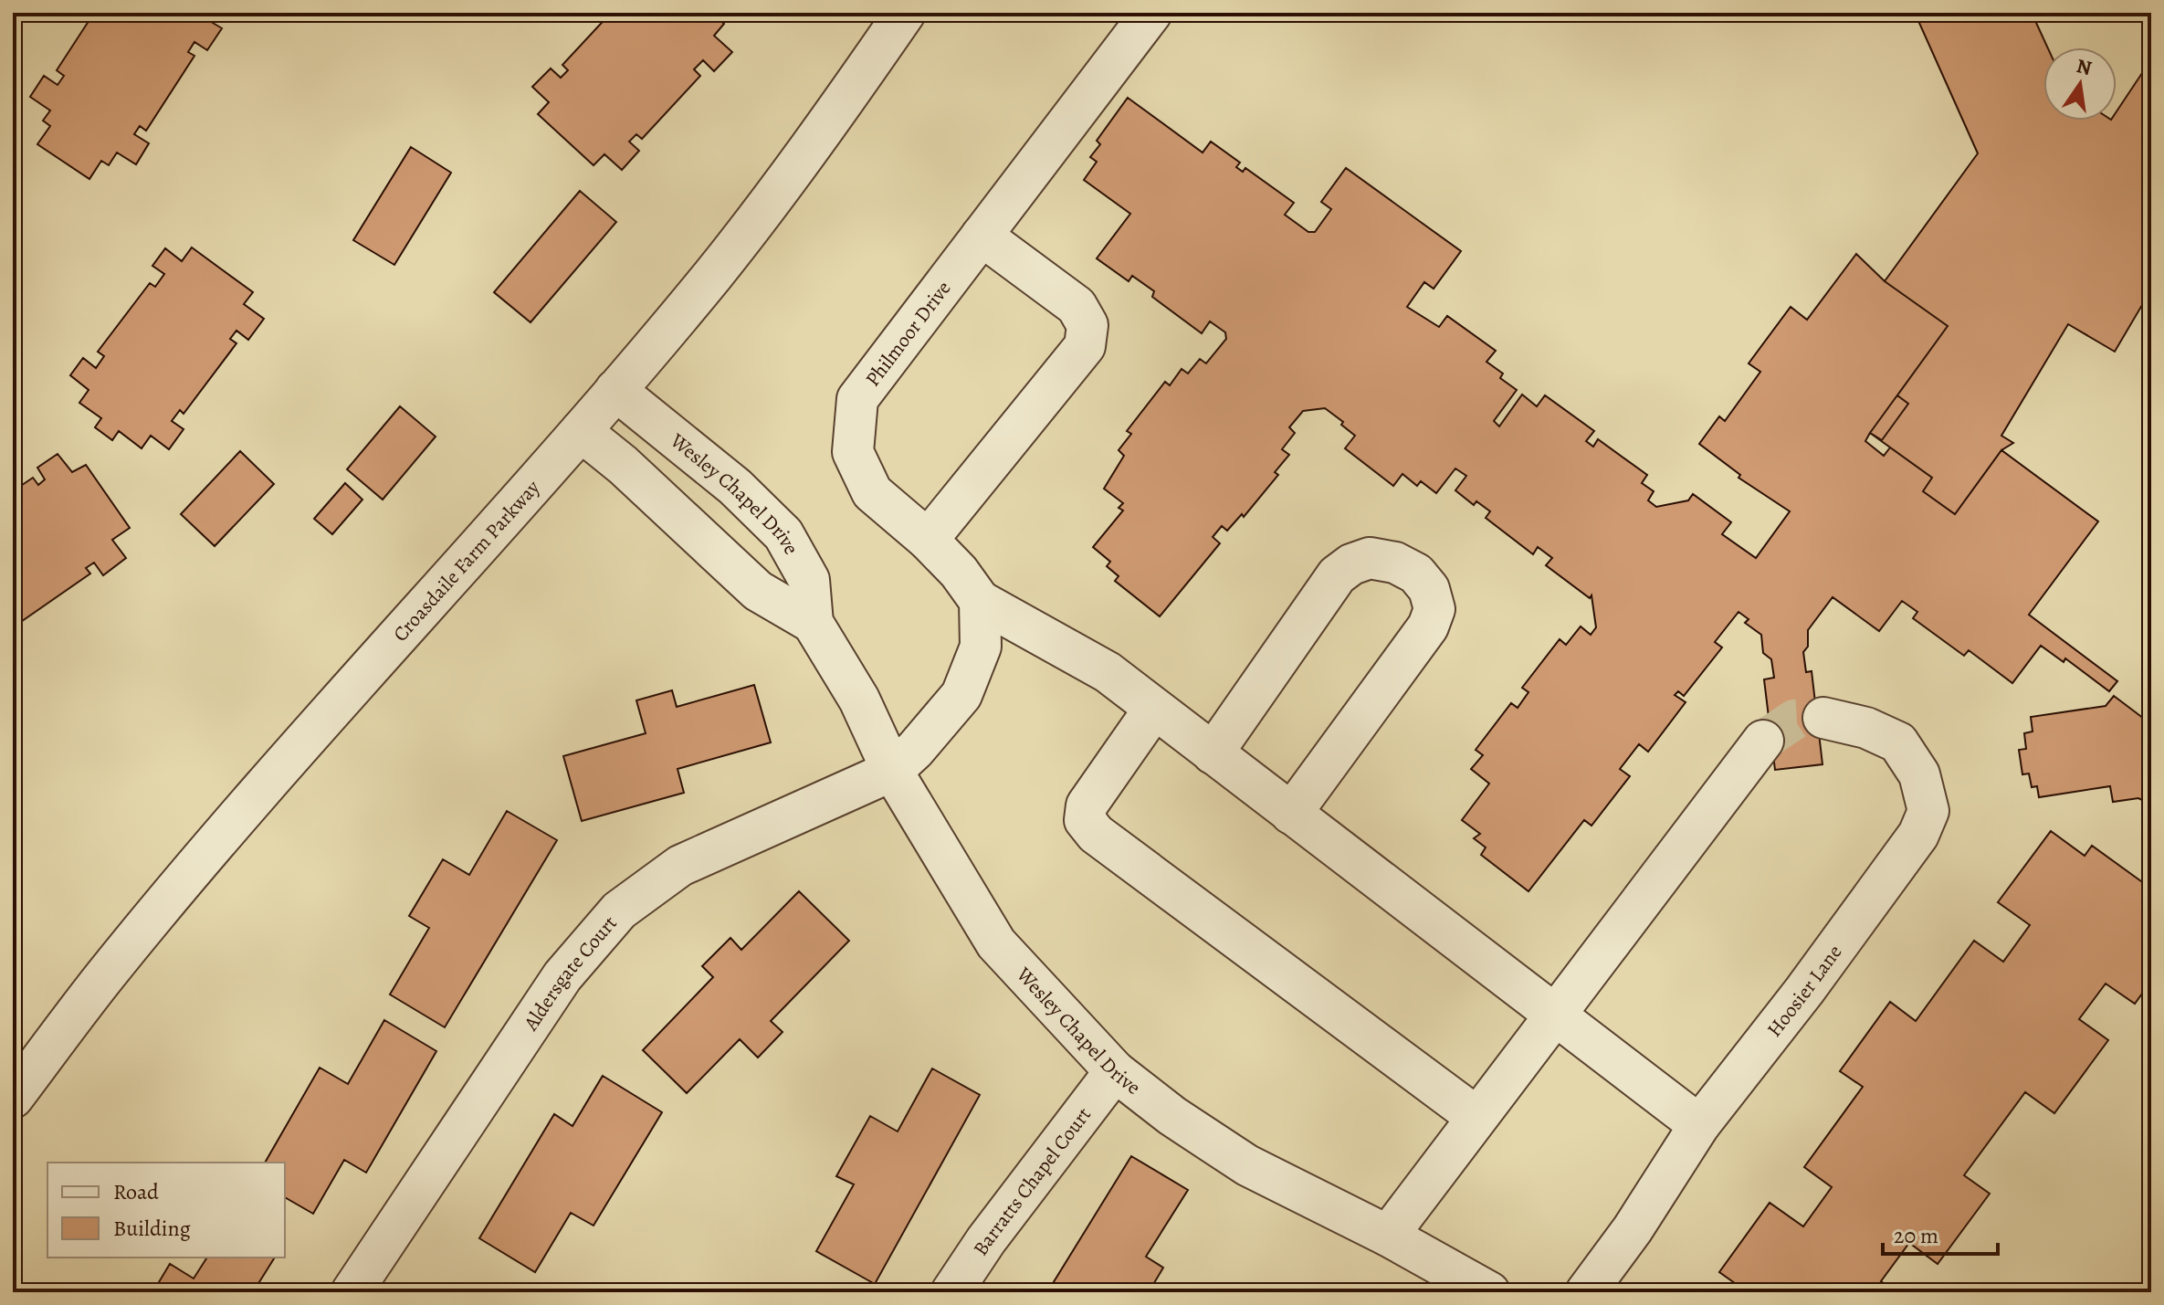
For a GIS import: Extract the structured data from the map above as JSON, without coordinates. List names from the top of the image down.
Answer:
{
  "streets": {
    "street": [
      "Philmoor Drive",
      "Wesley Chapel Drive",
      "Croasdaile Farm Parkway",
      "Aldersgate Court",
      "Hoosier Lane",
      "Barratts Chapel Court"
    ]
  },
  "crossings": [
    ["Wesley Chapel Drive", "Croasdaile Farm Parkway"],
    ["Wesley Chapel Drive", "Aldersgate Court"],
    ["Wesley Chapel Drive", "Barratts Chapel Court"]
  ],
  "legend": ["Road", "Building"],
  "scale_bar": "20 m",
  "north": "top"
}
